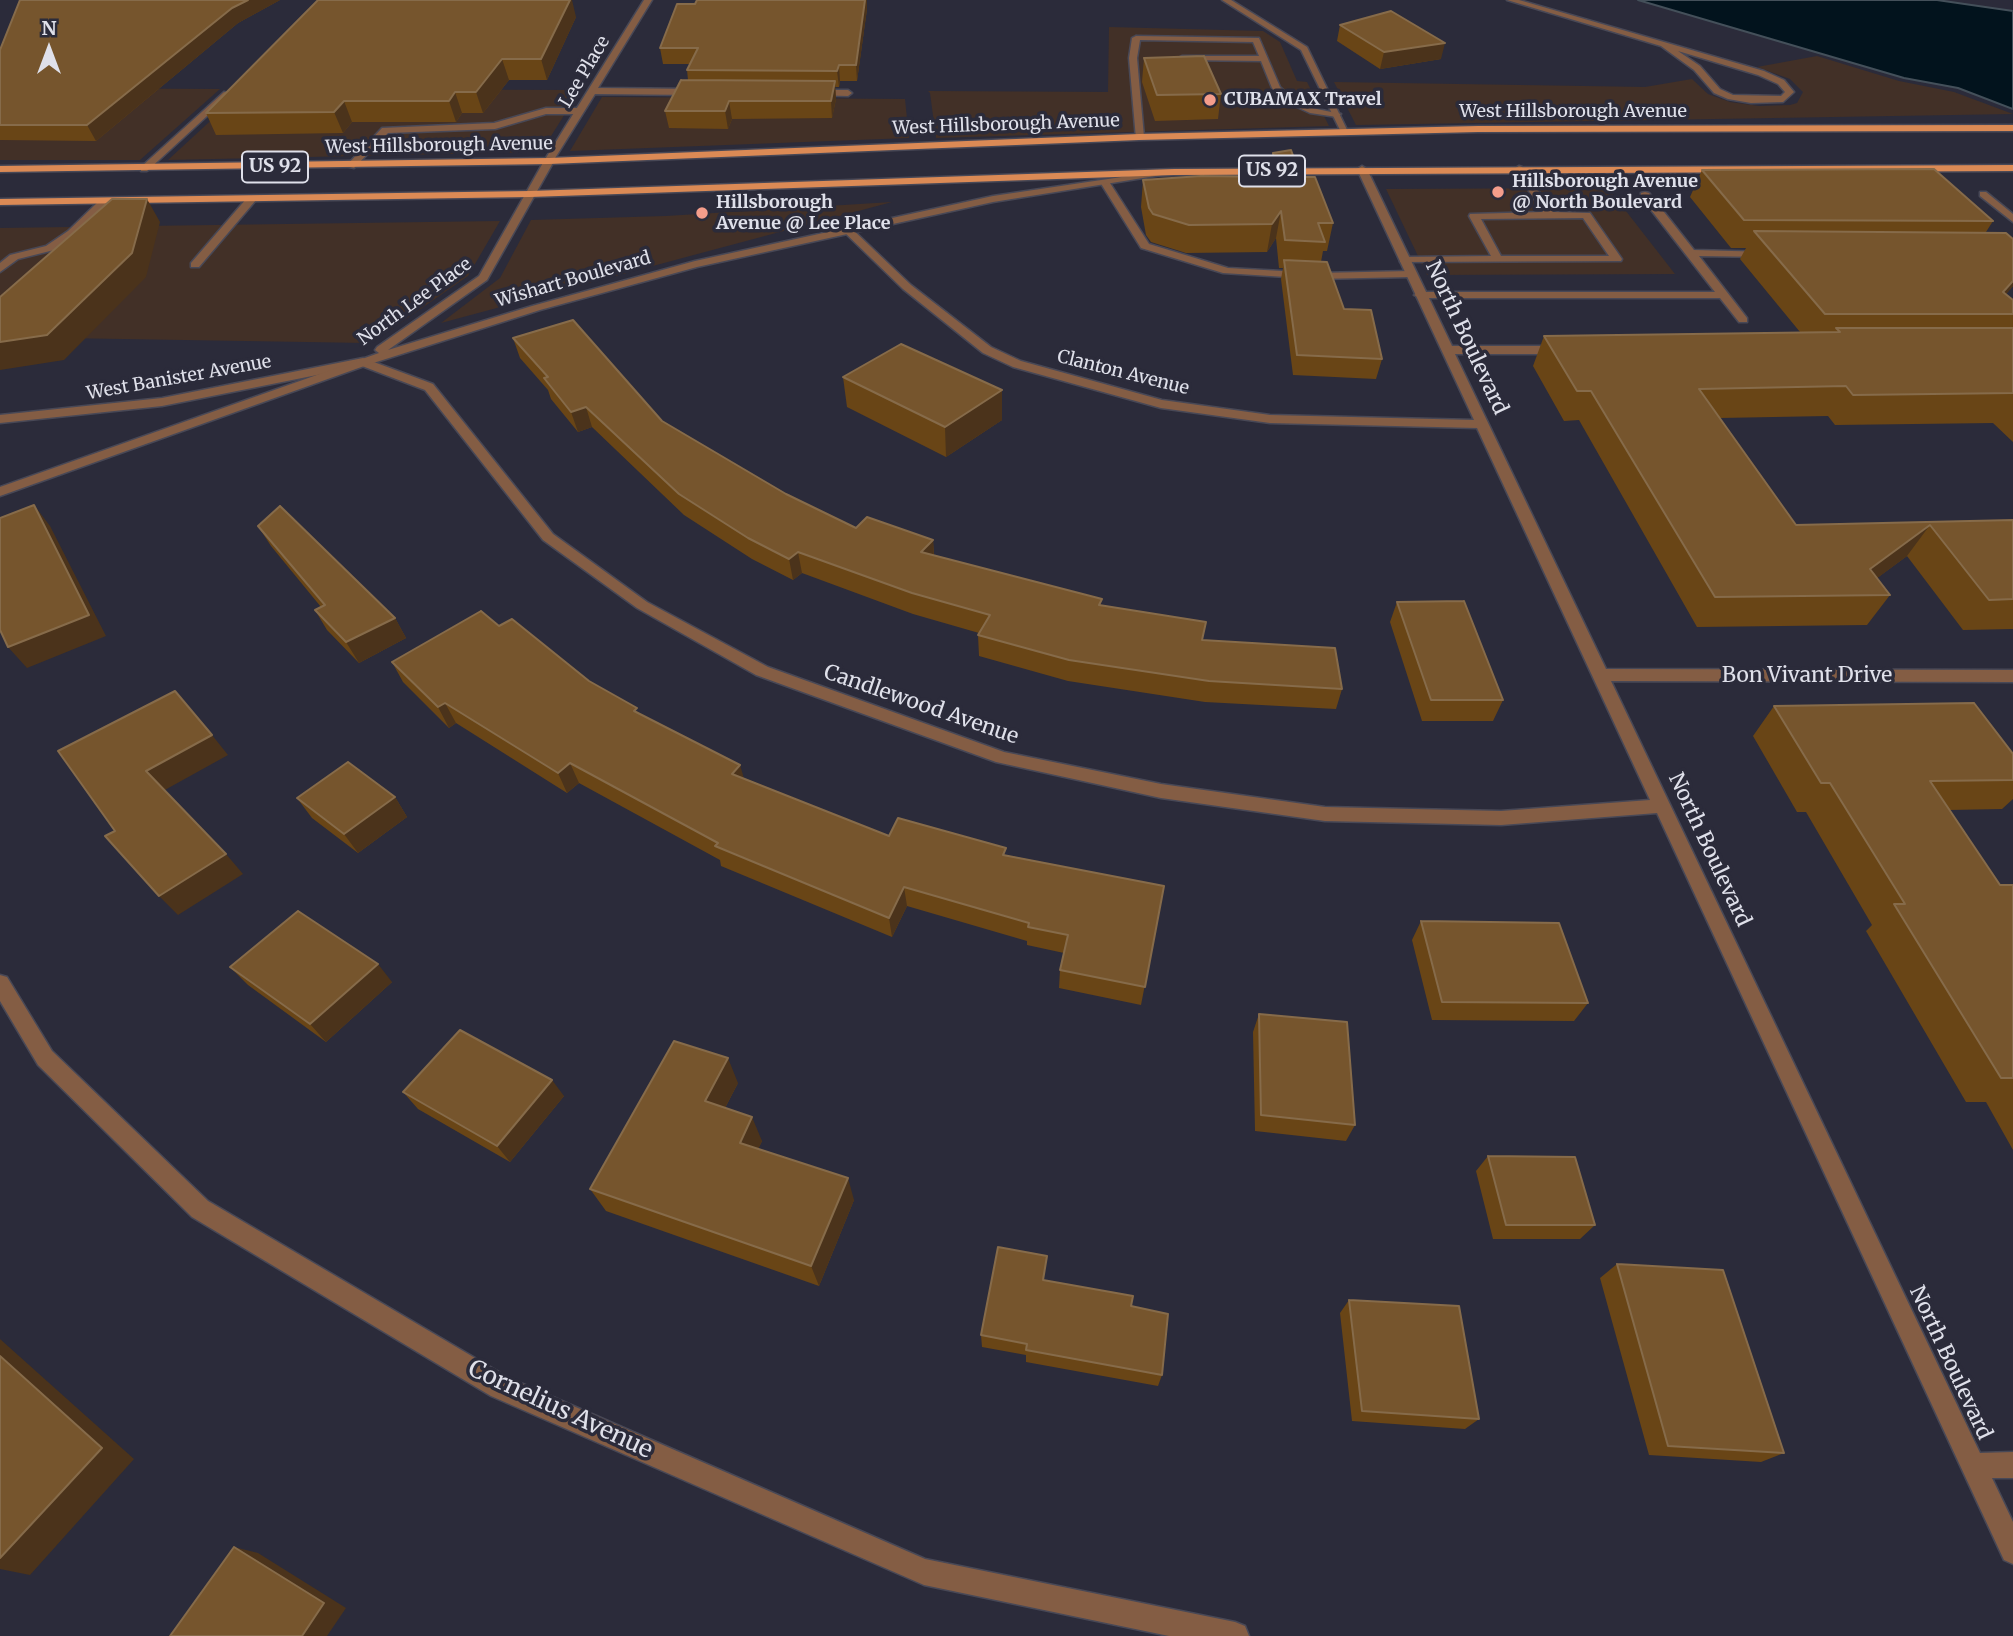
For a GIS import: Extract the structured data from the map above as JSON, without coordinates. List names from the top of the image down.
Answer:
{
  "streets": {
    "main road": ["West Hillsborough Avenue", "US 92"],
    "street": [
      "Lee Place",
      "Wishart Boulevard",
      "North Lee Place",
      "North Boulevard",
      "Clanton Avenue",
      "West Banister Avenue",
      "Bon Vivant Drive",
      "Candlewood Avenue",
      "Cornelius Avenue"
    ]
  },
  "crossings": [
    ["Lee Place", "West Hillsborough Avenue"],
    ["Lee Place", "North Lee Place"],
    ["West Hillsborough Avenue", "North Lee Place"],
    ["US 92", "Wishart Boulevard"],
    ["US 92", "North Lee Place"],
    ["US 92", "North Boulevard"],
    ["Wishart Boulevard", "North Lee Place"],
    ["Wishart Boulevard", "Clanton Avenue"],
    ["Wishart Boulevard", "West Banister Avenue"],
    ["Wishart Boulevard", "Candlewood Avenue"],
    ["North Lee Place", "West Banister Avenue"],
    ["North Lee Place", "Candlewood Avenue"],
    ["North Boulevard", "Clanton Avenue"],
    ["North Boulevard", "Bon Vivant Drive"],
    ["North Boulevard", "Candlewood Avenue"],
    ["West Banister Avenue", "Candlewood Avenue"]
  ],
  "places": ["CUBAMAX Travel", "Hillsborough Avenue @ North Boulevard", "Hillsborough Avenue @ Lee Place"],
  "north": "top"
}
